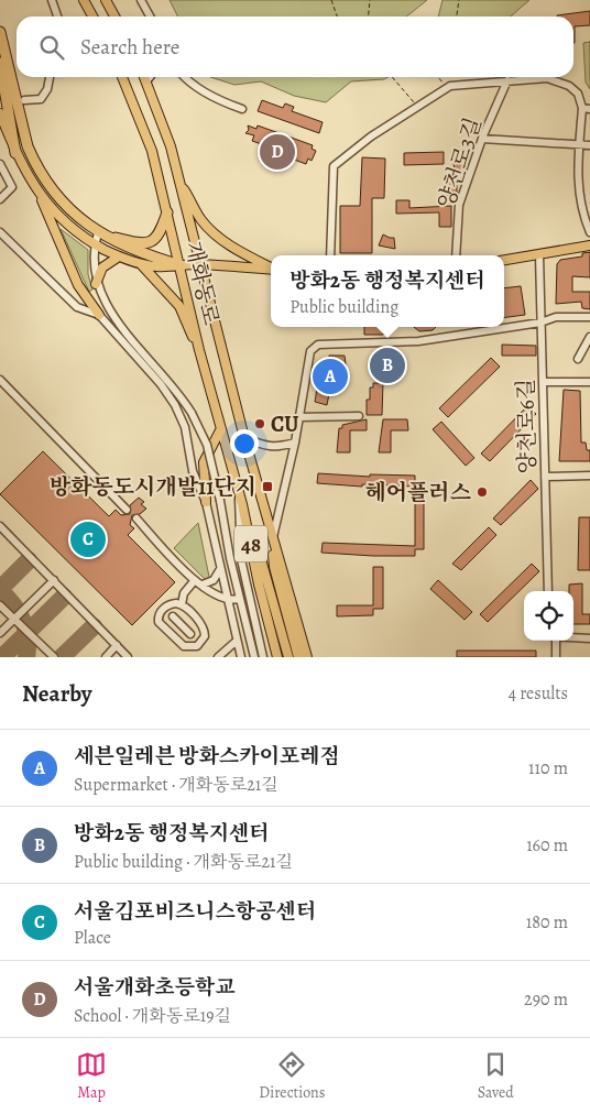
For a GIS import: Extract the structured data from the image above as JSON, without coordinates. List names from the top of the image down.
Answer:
{
  "streets": {
    "main road": ["개화동로", "48"],
    "street": ["양천로3길", "양천로6길"]
  },
  "places": {
    "other": ["CU", "헤어플러스"],
    "transit": ["방화동도시개발11단지"]
  },
  "page": {
    "search": "Search here",
    "pins": [
      "D",
      "B",
      "A",
      "C"
    ],
    "popup": ["방화2동 행정복지센터", "Public building"],
    "heading": ["Nearby", "4 results"],
    "list": [
      {
        "mark": "A",
        "name": "세븐일레븐 방화스카이포레점",
        "note": "Supermarket · 개화동로21길",
        "value": "110 m"
      },
      {
        "mark": "B",
        "name": "방화2동 행정복지센터",
        "note": "Public building · 개화동로21길",
        "value": "160 m"
      },
      {
        "mark": "C",
        "name": "서울김포비즈니스항공센터",
        "note": "Place",
        "value": "180 m"
      },
      {
        "mark": "D",
        "name": "서울개화초등학교",
        "note": "School · 개화동로19길",
        "value": "290 m"
      }
    ],
    "nav": ["Map", "Directions", "Saved"]
  }
}
